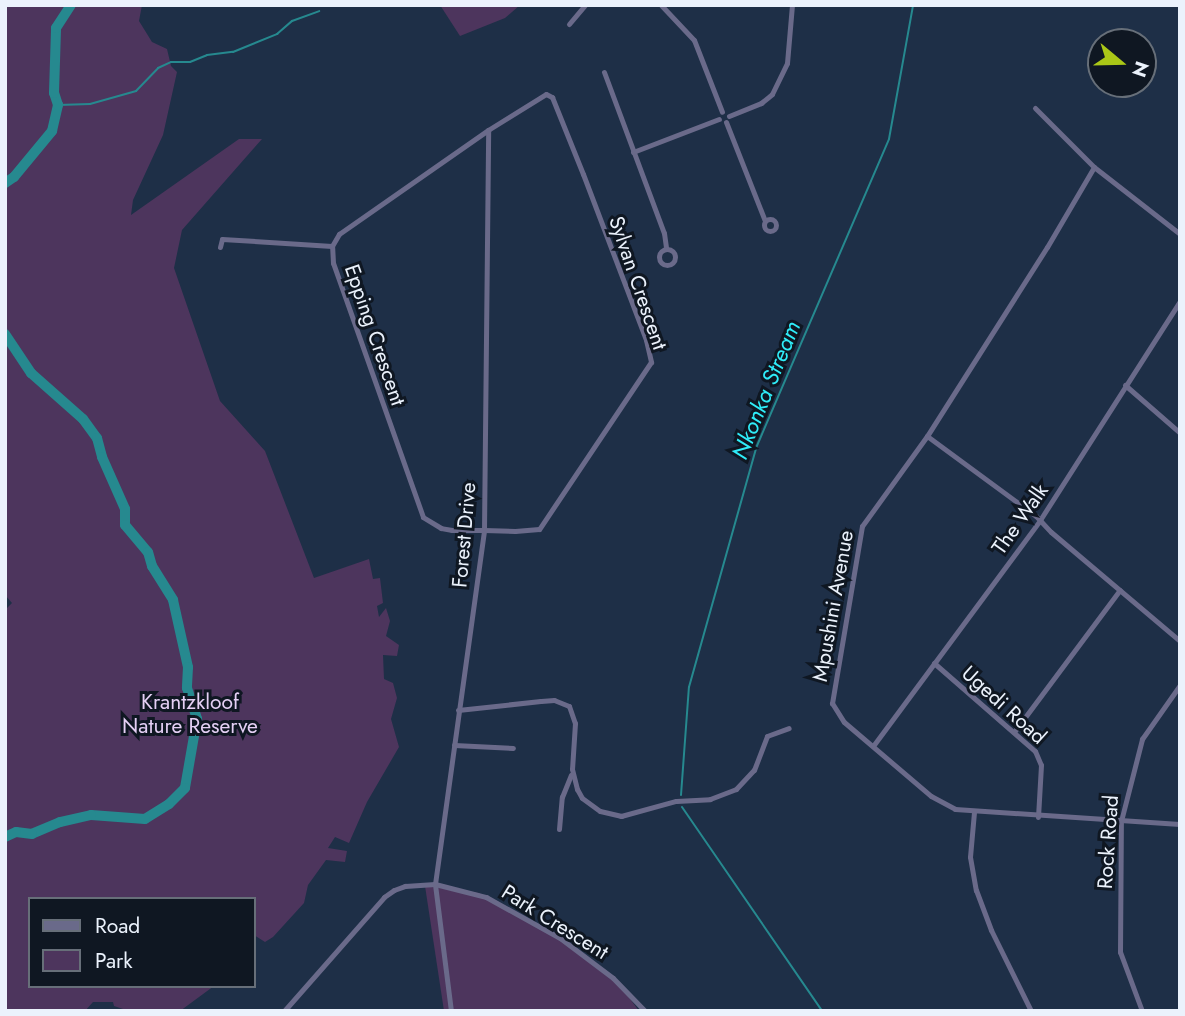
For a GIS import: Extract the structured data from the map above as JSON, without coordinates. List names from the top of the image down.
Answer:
{
  "streets": {
    "street": [
      "Sylvan Crescent",
      "Epping Crescent",
      "The Walk",
      "Forest Drive",
      "Mpushini Avenue",
      "Ugedi Road",
      "Rock Road",
      "Park Crescent"
    ]
  },
  "crossings": [
    ["Sylvan Crescent", "Epping Crescent"],
    ["Sylvan Crescent", "Forest Drive"],
    ["Epping Crescent", "Forest Drive"],
    ["The Walk", "Mpushini Avenue"],
    ["The Walk", "Ugedi Road"],
    ["Forest Drive", "Park Crescent"],
    ["Mpushini Avenue", "Ugedi Road"],
    ["Mpushini Avenue", "Rock Road"]
  ],
  "water": ["Nkonka Stream"],
  "parks": ["Krantzkloof Nature Reserve"],
  "legend": ["Road", "Park"],
  "north": "right"
}
